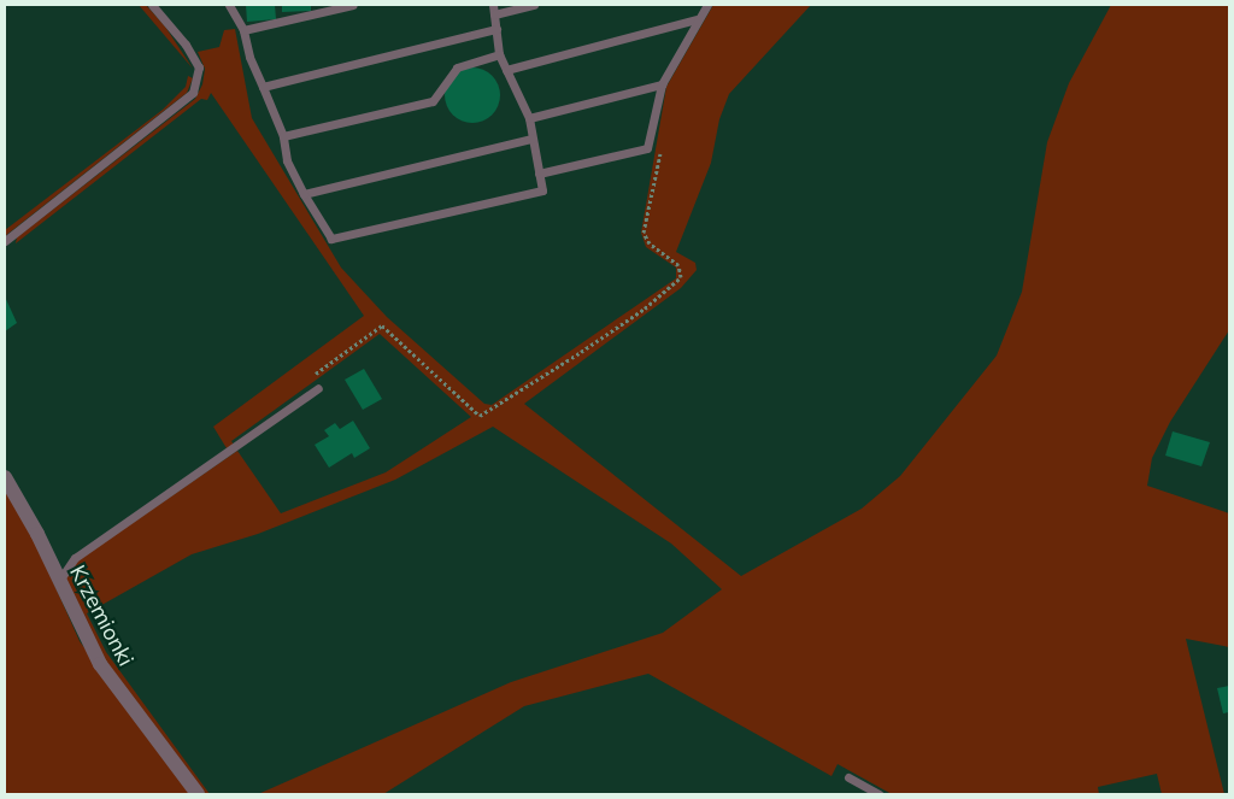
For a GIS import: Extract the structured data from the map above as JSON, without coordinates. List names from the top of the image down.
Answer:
{
  "streets": {
    "street": ["Krzemionki"]
  }
}
